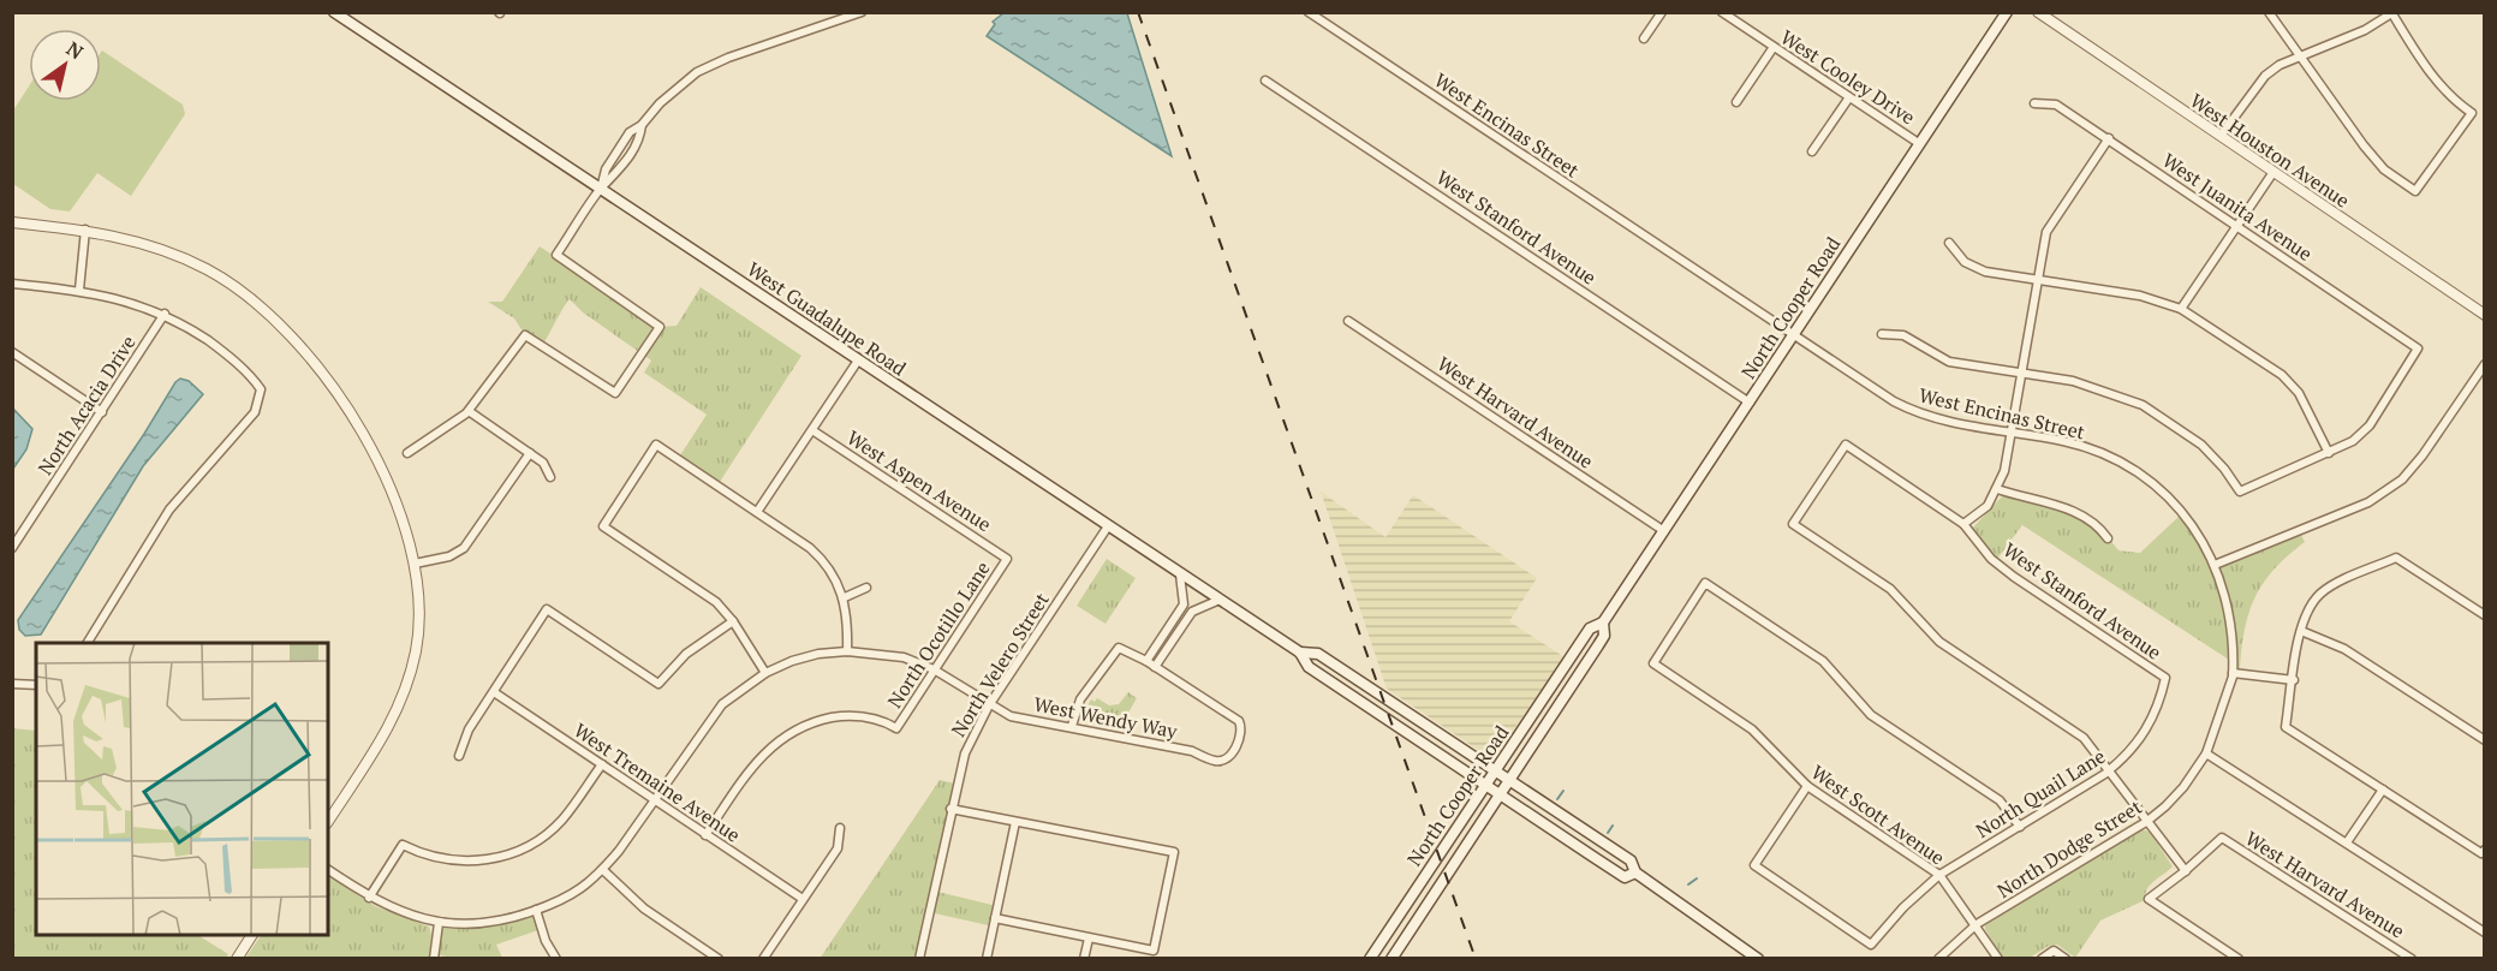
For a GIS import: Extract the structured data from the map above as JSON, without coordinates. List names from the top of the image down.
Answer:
{
  "streets": {
    "main road": ["North Cooper Road", "West Guadalupe Road"],
    "street": [
      "West Cooley Drive",
      "West Encinas Street",
      "West Houston Avenue",
      "West Juanita Avenue",
      "West Stanford Avenue",
      "North Acacia Drive",
      "West Harvard Avenue",
      "West Aspen Avenue",
      "North Ocotillo Lane",
      "North Velero Street",
      "West Wendy Way",
      "West Tremaine Avenue",
      "North Quail Lane",
      "West Scott Avenue",
      "North Dodge Street"
    ]
  },
  "crossings": [
    ["West Cooley Drive", "North Cooper Road"],
    ["West Encinas Street", "North Cooper Road"],
    ["West Encinas Street", "North Dodge Street"],
    ["West Stanford Avenue", "North Cooper Road"],
    ["West Stanford Avenue", "North Quail Lane"],
    ["North Cooper Road", "West Guadalupe Road"],
    ["North Cooper Road", "West Harvard Avenue"],
    ["West Guadalupe Road", "North Velero Street"],
    ["West Aspen Avenue", "North Ocotillo Lane"],
    ["North Ocotillo Lane", "West Wendy Way"],
    ["North Ocotillo Lane", "West Tremaine Avenue"],
    ["North Velero Street", "West Wendy Way"],
    ["West Wendy Way", "West Tremaine Avenue"],
    ["North Quail Lane", "West Scott Avenue"],
    ["West Scott Avenue", "North Dodge Street"]
  ],
  "north": "top right"
}
